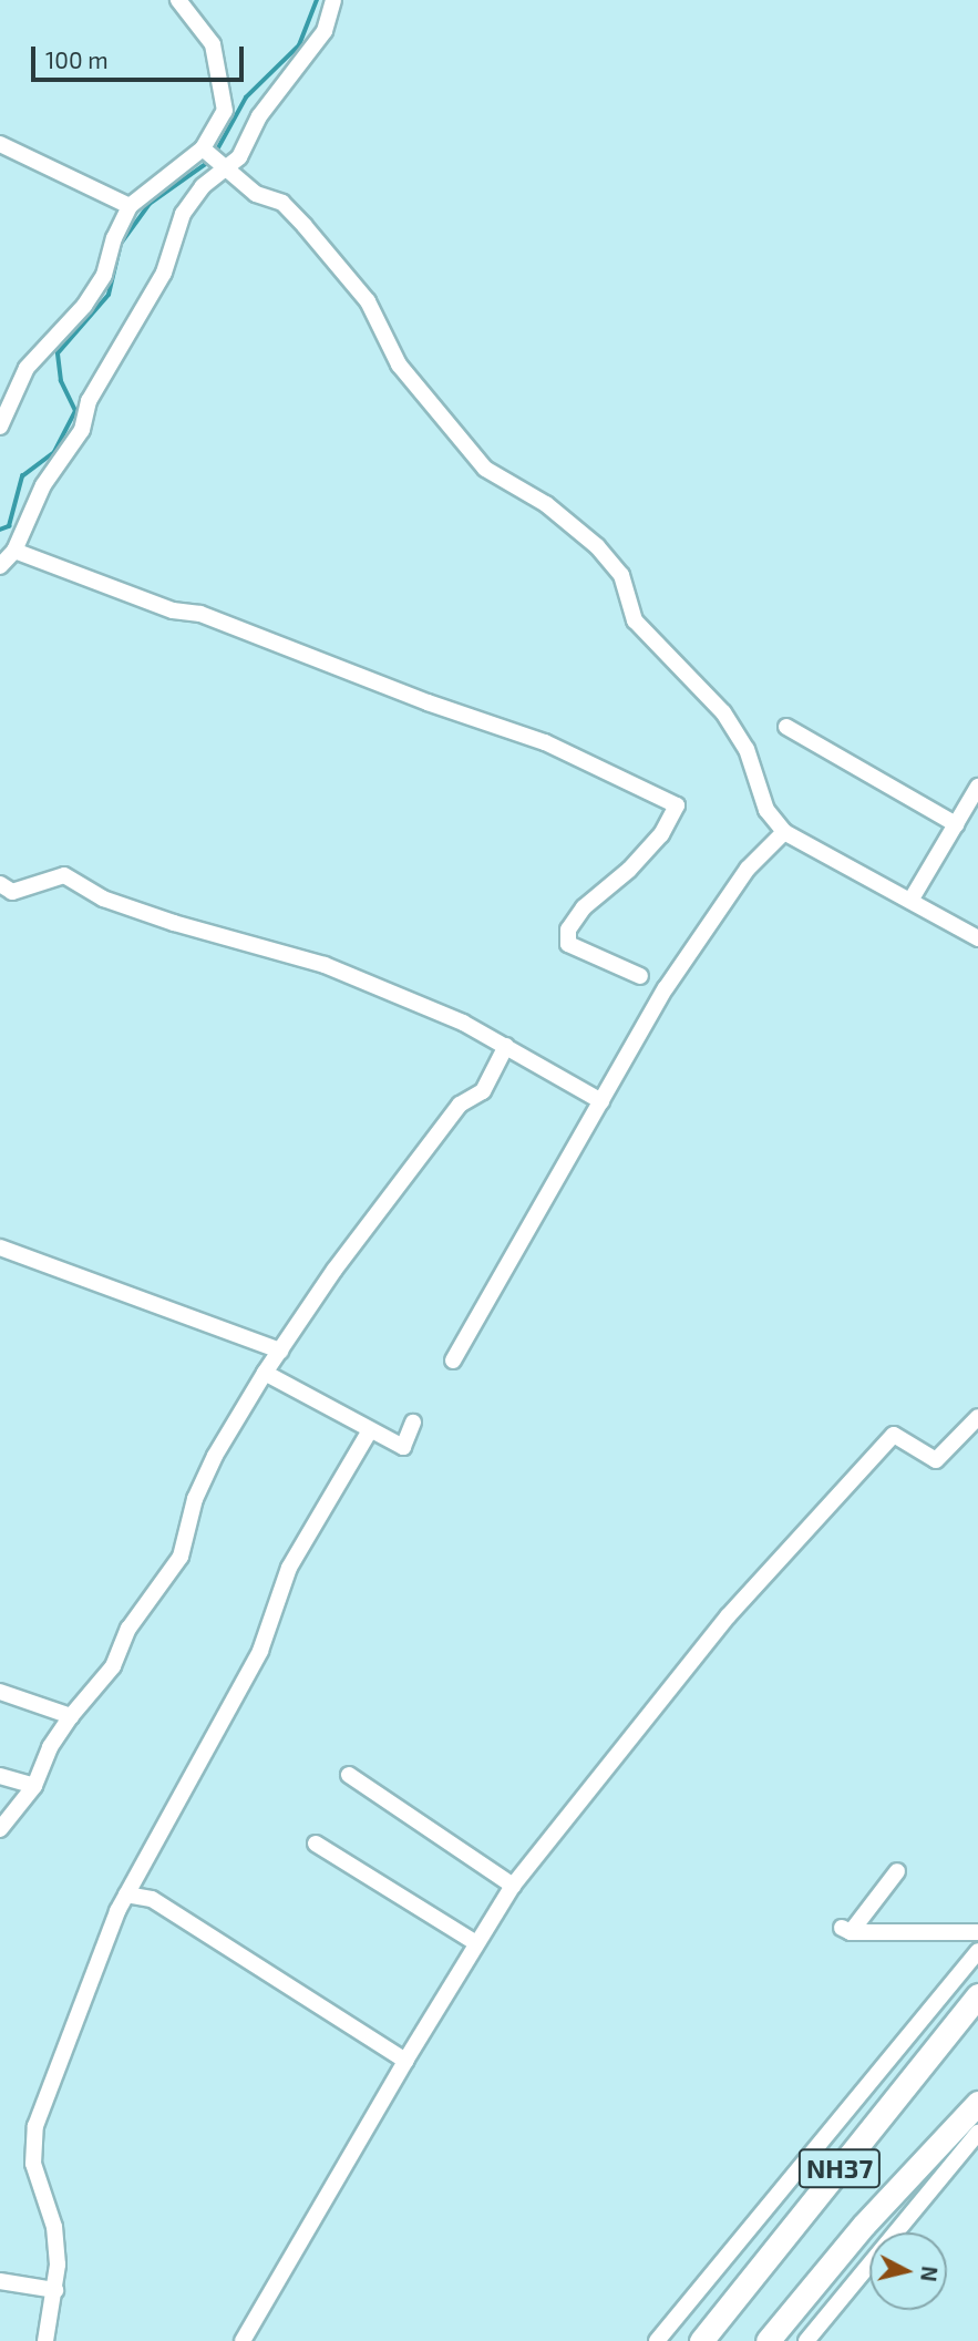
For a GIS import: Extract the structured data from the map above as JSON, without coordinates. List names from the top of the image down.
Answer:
{
  "streets": {
    "highway": ["NH37"]
  },
  "scale_bar": "100 m",
  "north": "right"
}
